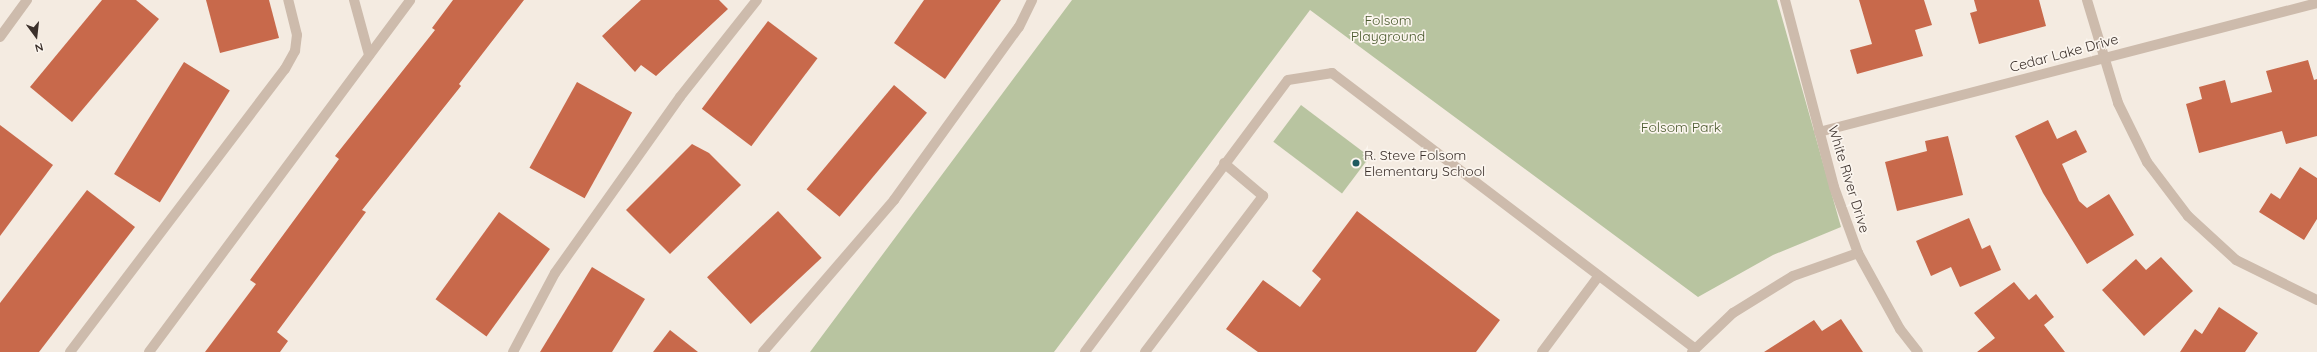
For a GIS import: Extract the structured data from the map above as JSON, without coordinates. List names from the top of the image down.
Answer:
{
  "streets": {
    "street": ["Cedar Lake Drive", "White River Drive"]
  },
  "crossings": [
    ["Cedar Lake Drive", "White River Drive"]
  ],
  "parks": ["Folsom Playground", "Folsom Park"],
  "places": ["R. Steve Folsom Elementary School"],
  "north": "bottom"
}
